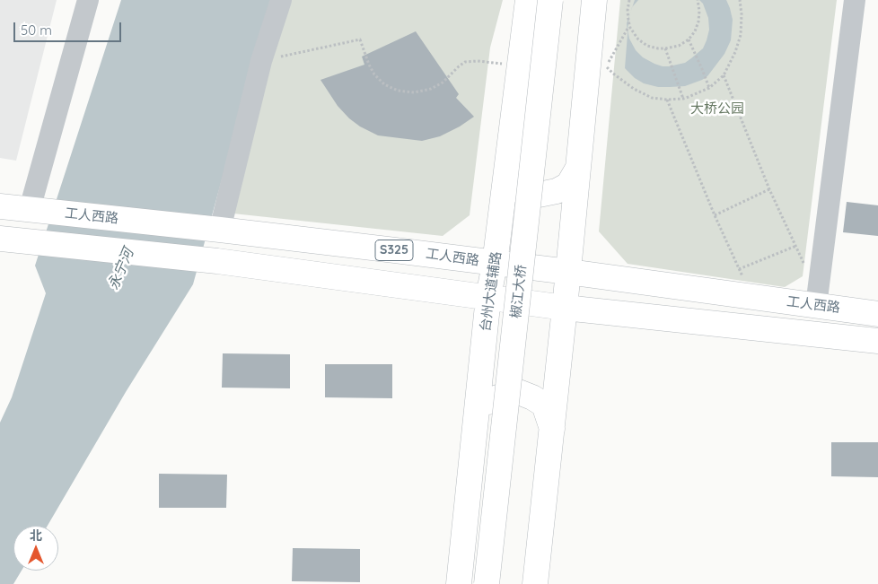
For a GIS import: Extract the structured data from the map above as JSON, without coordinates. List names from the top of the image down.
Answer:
{
  "streets": {
    "main road": [
      "工人西路",
      "S325",
      "台州大道辅路",
      "椒江大桥"
    ]
  },
  "crossings": [
    ["工人西路", "台州大道辅路"]
  ],
  "water": ["永宁河"],
  "parks": ["大桥公园"],
  "scale_bar": "50 m",
  "north": "top"
}
